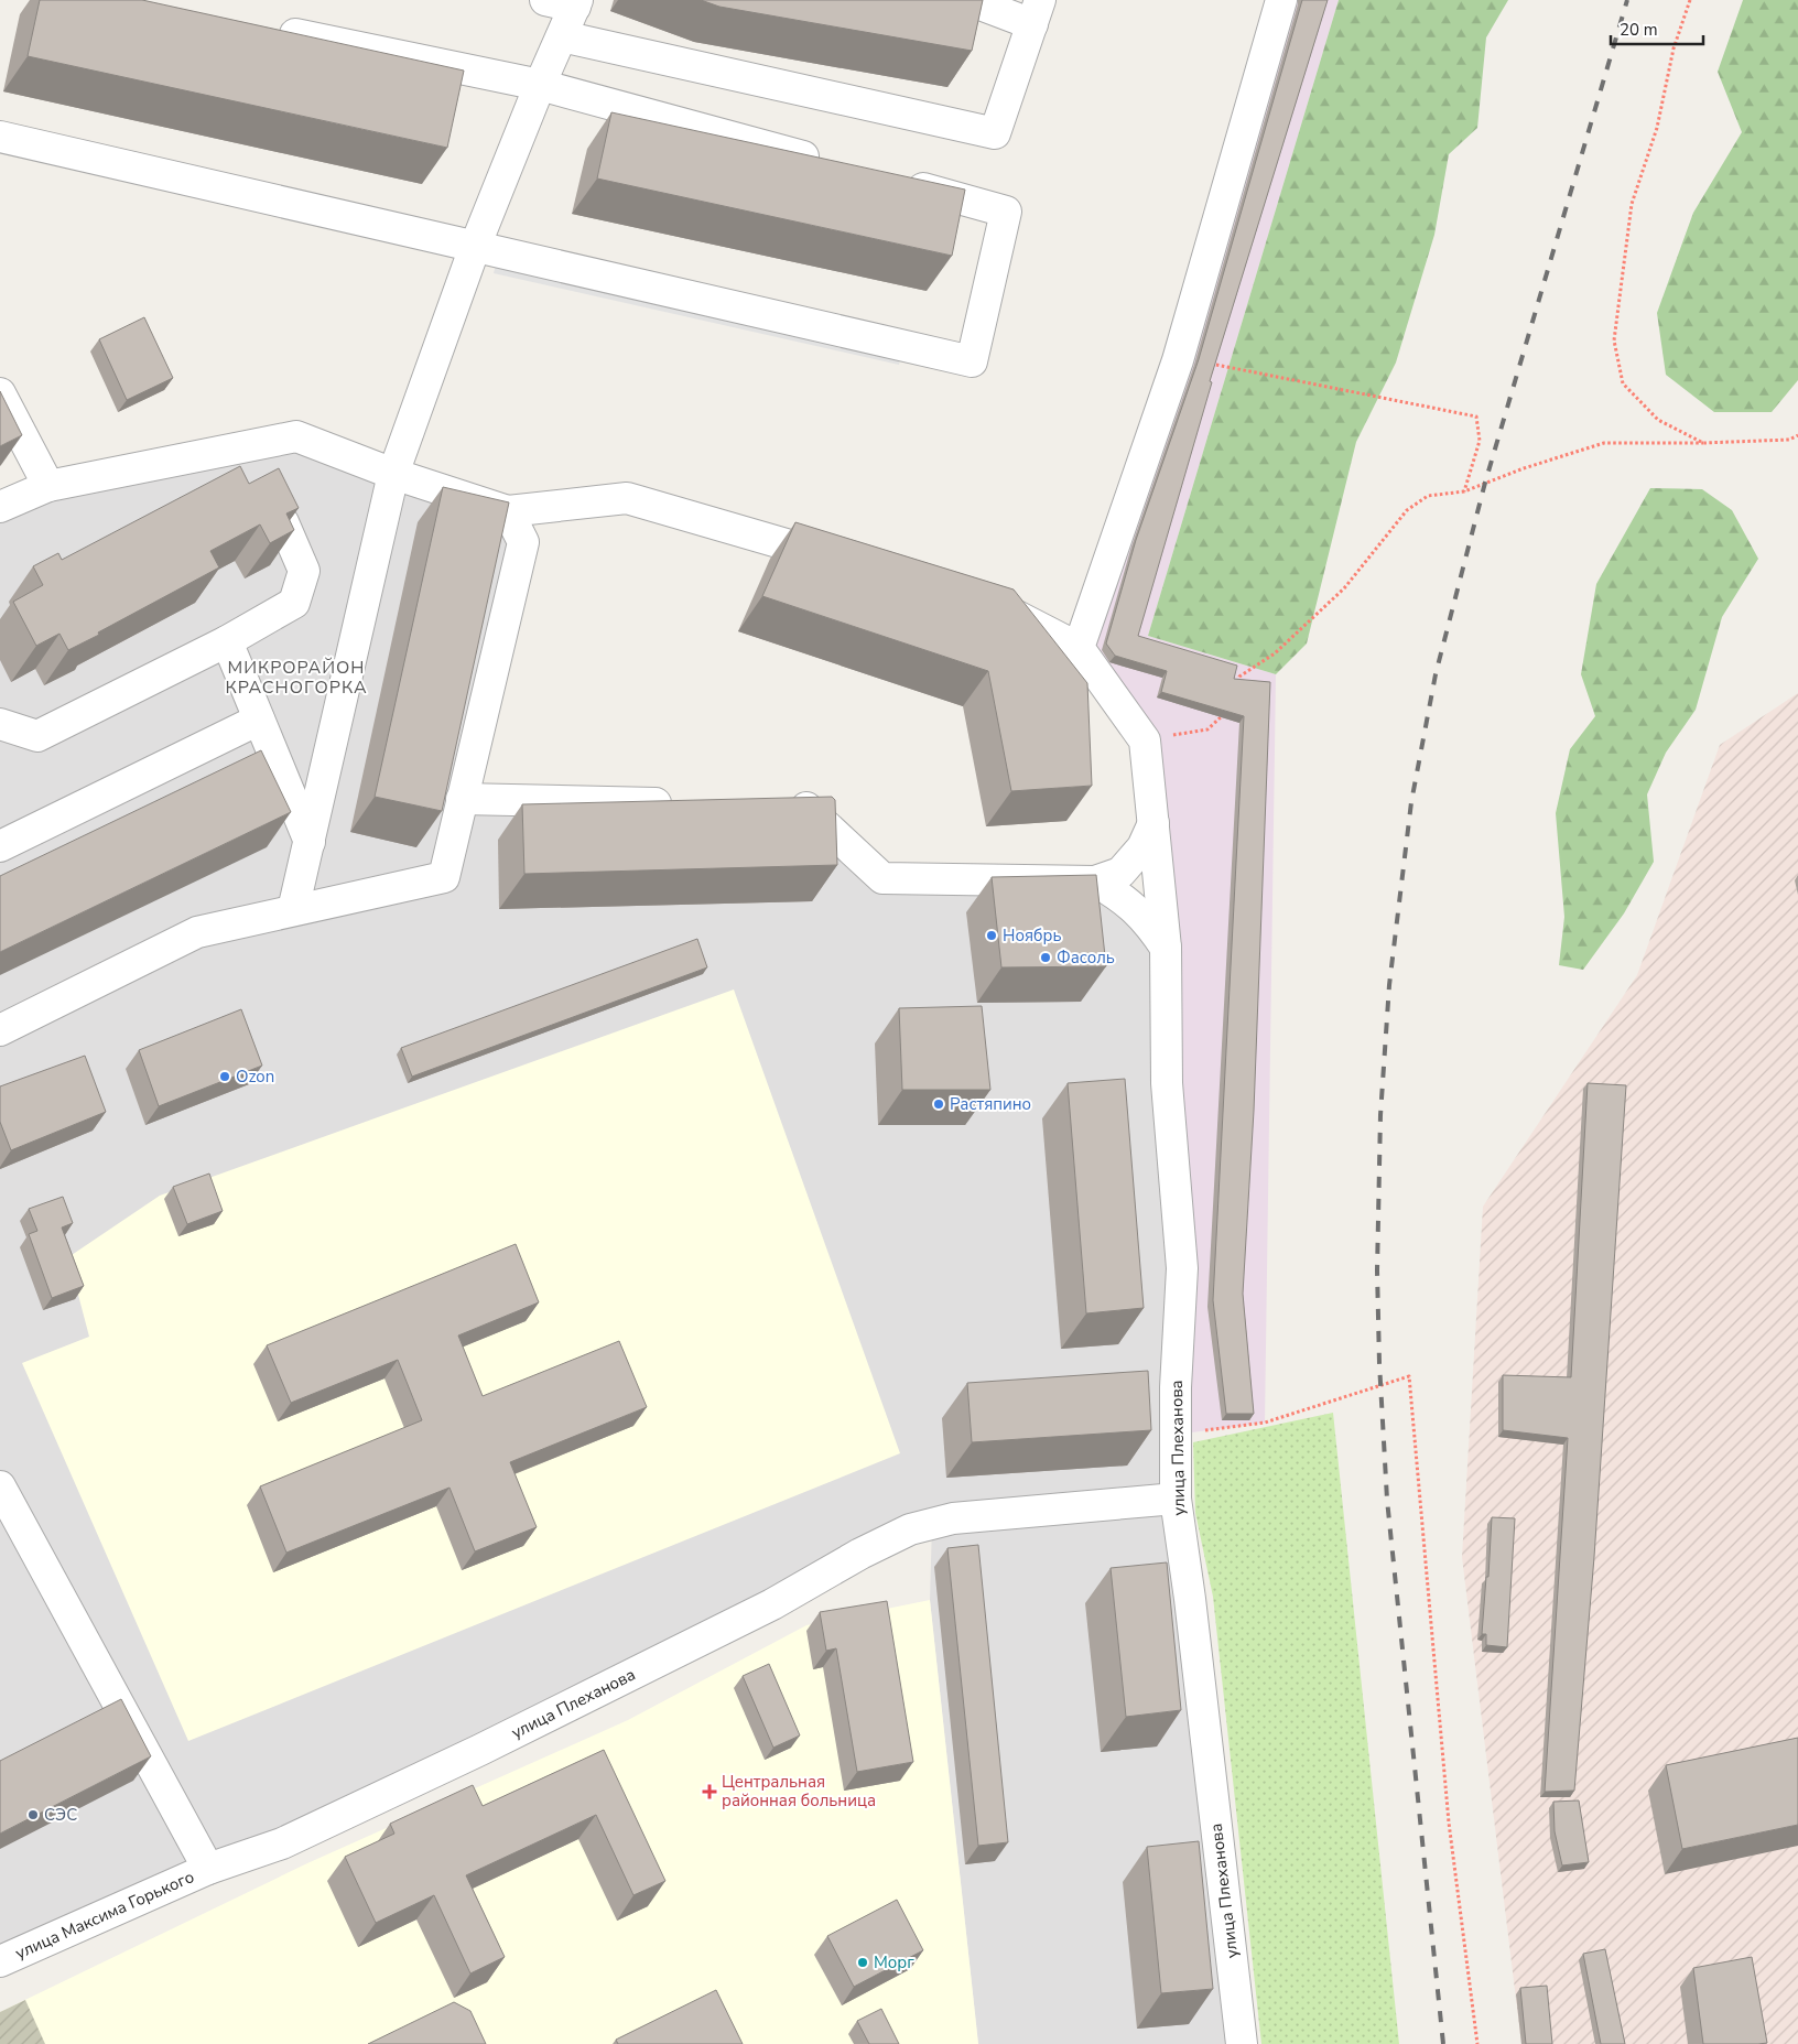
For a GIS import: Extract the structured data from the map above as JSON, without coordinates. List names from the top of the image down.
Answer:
{
  "streets": {
    "street": ["улица Плеханова", "улица Максима Горького"]
  },
  "crossings": [
    ["улица Плеханова", "улица Максима Горького"]
  ],
  "districts": ["МИКРОРАЙОН КРАСНОГОРКА"],
  "places": {
    "other": [
      "Ноябрь",
      "Фасоль",
      "Ozon",
      "Растяпино",
      "СЭС",
      "Морг"
    ],
    "health": ["Центральная районная больница"]
  },
  "scale_bar": "20 m"
}
